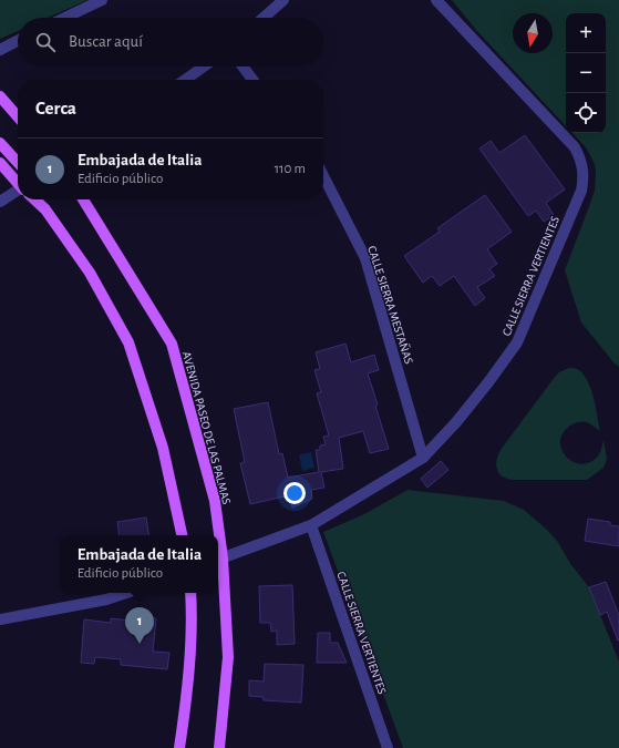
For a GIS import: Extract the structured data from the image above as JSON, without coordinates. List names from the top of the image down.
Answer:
{
  "streets": {
    "main road": ["AVENIDA PASEO DE LAS PALMAS"],
    "street": ["CALLE SIERRA VERTIENTES", "CALLE SIERRA MESTAÑAS"]
  },
  "crossings": [
    ["CALLE SIERRA VERTIENTES", "CALLE SIERRA MESTAÑAS"],
    ["CALLE SIERRA VERTIENTES", "AVENIDA PASEO DE LAS PALMAS"]
  ],
  "north": "bottom",
  "page": {
    "map_buttons": ["+", "−"],
    "search": "Buscar aquí",
    "heading": "Cerca",
    "list": [
      {
        "mark": "1",
        "name": "Embajada de Italia",
        "note": "Edificio público",
        "value": "110 m"
      }
    ],
    "popup": ["Embajada de Italia", "Edificio público"],
    "pins": "1"
  }
}
